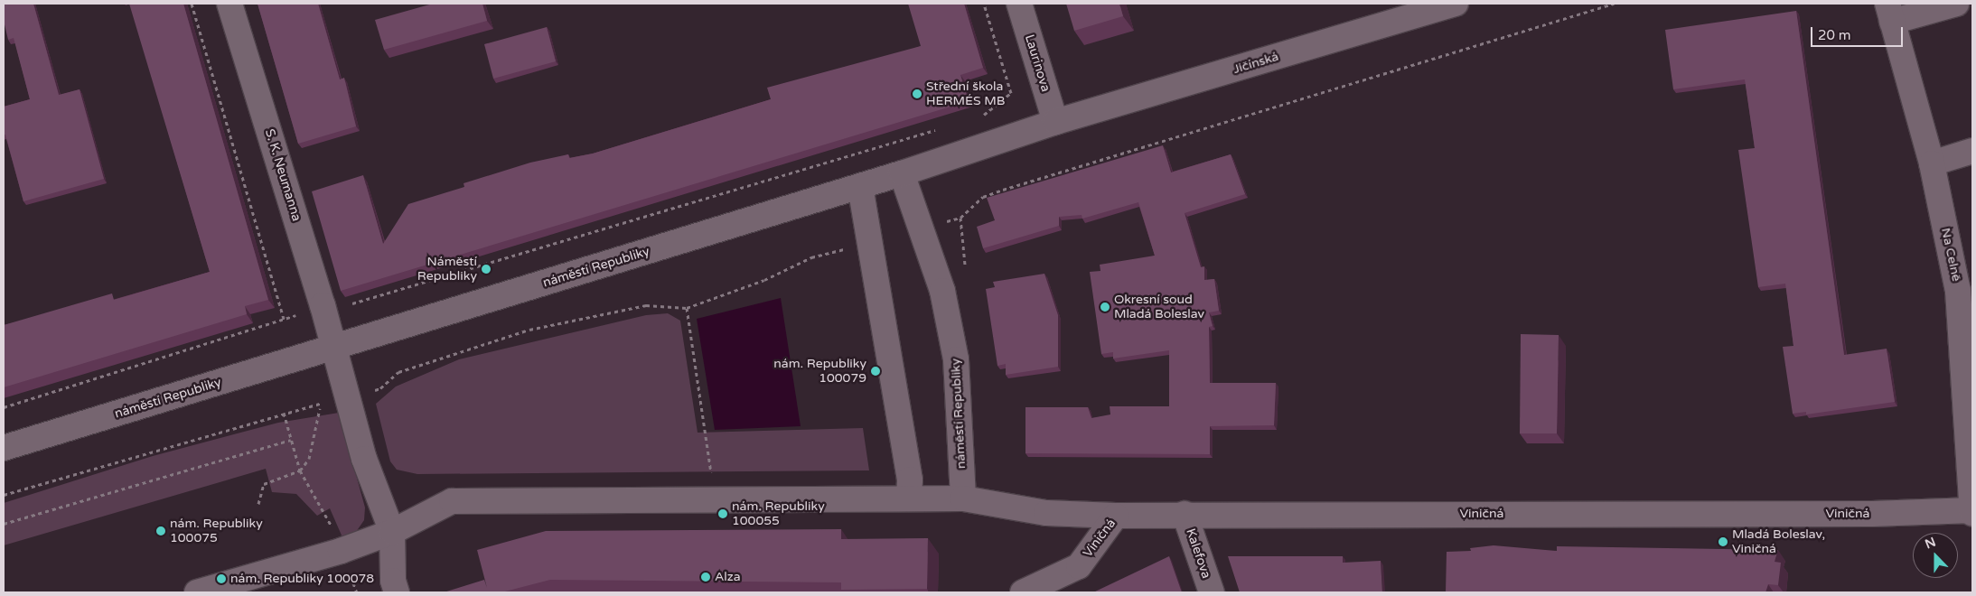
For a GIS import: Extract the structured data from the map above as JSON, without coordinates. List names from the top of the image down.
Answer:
{
  "streets": {
    "street": [
      "Laurinova",
      "Jičínská",
      "S. K. Neumanna",
      "Na Celně",
      "náměstí Republiky",
      "Viničná",
      "Kalefova"
    ]
  },
  "crossings": [
    ["Laurinova", "Jičínská"],
    ["Laurinova", "náměstí Republiky"],
    ["Jičínská", "náměstí Republiky"],
    ["S. K. Neumanna", "náměstí Republiky"],
    ["Na Celně", "Viničná"],
    ["Viničná", "Kalefova"]
  ],
  "places": [
    "Střední škola HERMÉS MB",
    "Náměstí Republiky",
    "Okresní soud Mladá Boleslav",
    "nám. Republiky 100079",
    "nám. Republiky 100055",
    "nám. Republiky 100075",
    "Mladá Boleslav, Viničná",
    "Alza",
    "nám. Republiky 100078"
  ],
  "scale_bar": "20 m",
  "north": "top"
}
